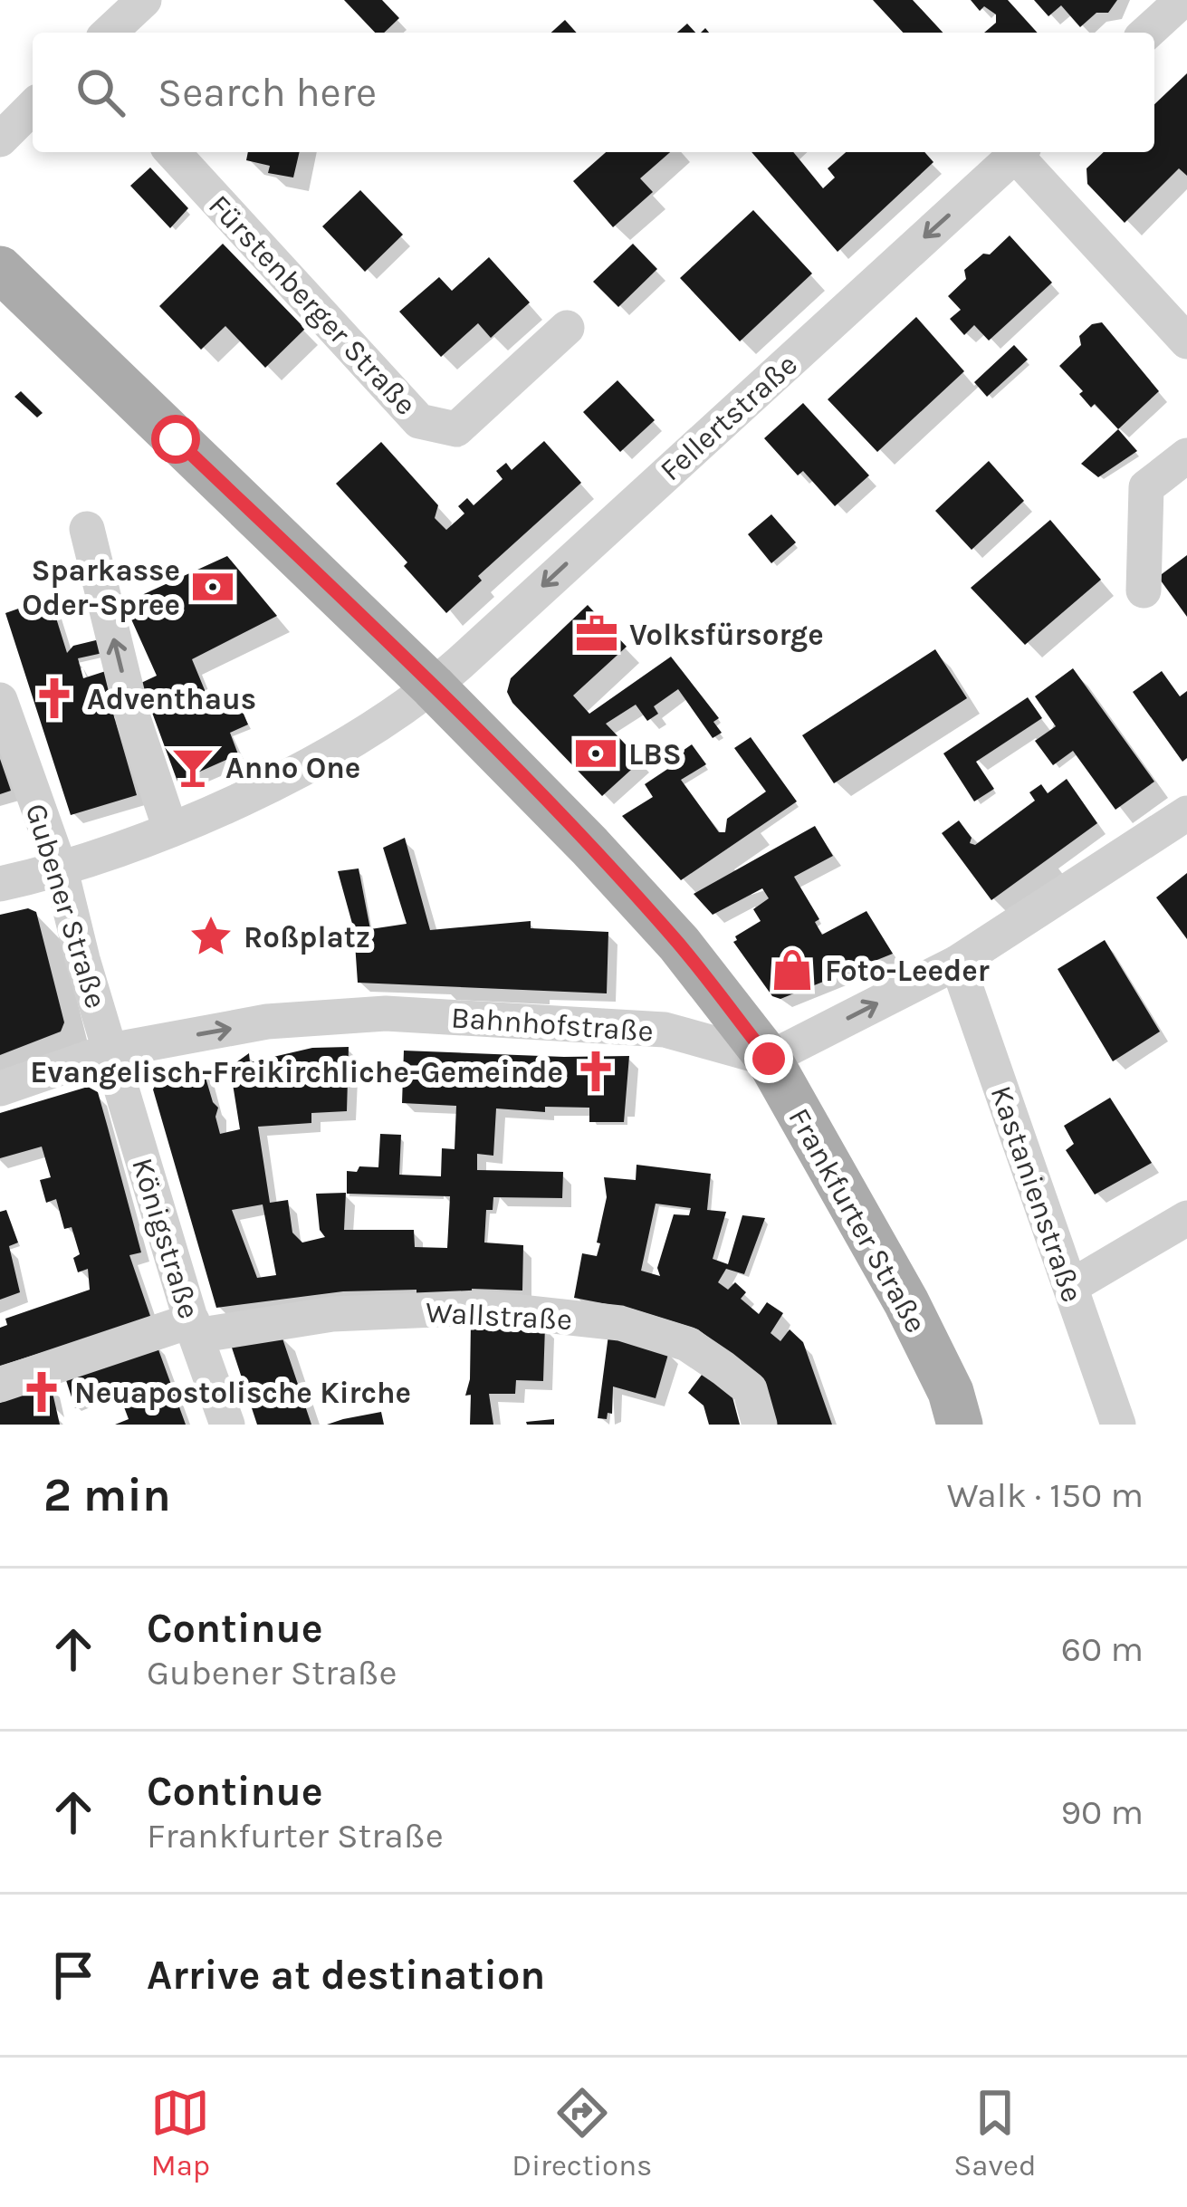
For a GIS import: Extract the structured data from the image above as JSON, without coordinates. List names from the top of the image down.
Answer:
{
  "streets": {
    "main road": ["Frankfurter Straße"],
    "street": [
      "Fürstenberger Straße",
      "Fellertstraße",
      "Gubener Straße",
      "Bahnhofstraße",
      "Kastanienstraße",
      "Königstraße",
      "Wallstraße"
    ]
  },
  "crossings": [
    ["Fellertstraße", "Gubener Straße"],
    ["Fellertstraße", "Frankfurter Straße"],
    ["Gubener Straße", "Bahnhofstraße"],
    ["Gubener Straße", "Königstraße"],
    ["Bahnhofstraße", "Frankfurter Straße"],
    ["Bahnhofstraße", "Königstraße"],
    ["Königstraße", "Wallstraße"]
  ],
  "one_way": ["Fellertstraße", "Bahnhofstraße"],
  "places": {
    "bank": ["Sparkasse Oder-Spree", "LBS"],
    "office": ["Volksfürsorge"],
    "church": ["Adventhaus", "Evangelisch-Freikirchliche-Gemeinde", "Neuapostolische Kirche"],
    "bar": ["Anno One"],
    "place": ["Roßplatz"],
    "shop": ["Foto-Leeder"]
  },
  "page": {
    "search": "Search here",
    "heading": ["2 min", "Walk · 150 m"],
    "list": [
      ["Continue", "Gubener Straße", "60 m"],
      ["Continue", "Frankfurter Straße", "90 m"],
      "Arrive at destination"
    ],
    "nav": ["Map", "Directions", "Saved"]
  }
}
